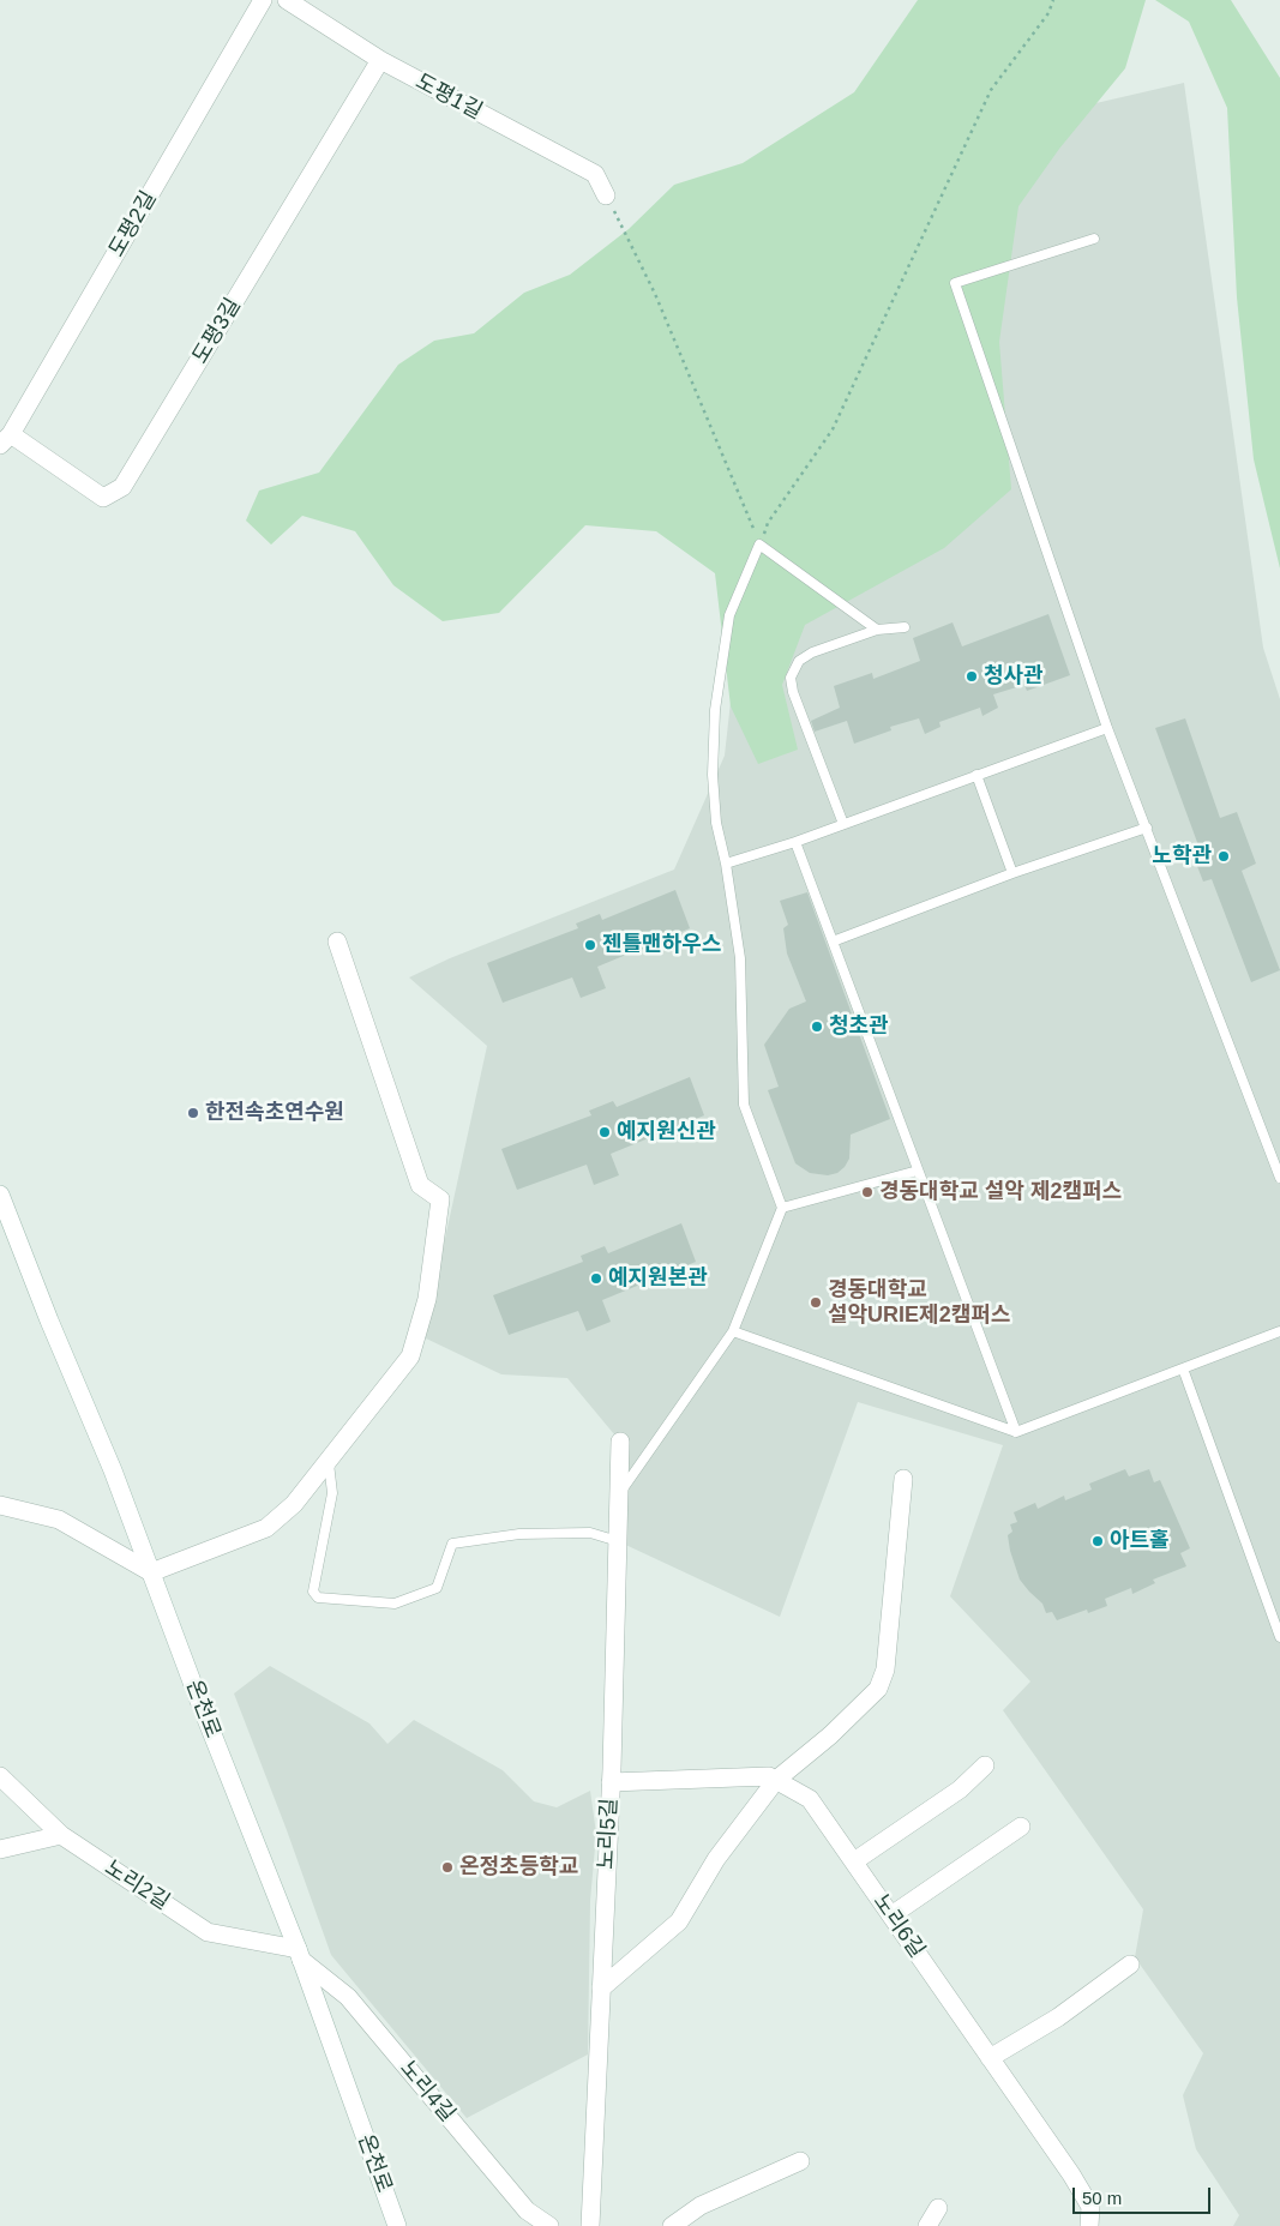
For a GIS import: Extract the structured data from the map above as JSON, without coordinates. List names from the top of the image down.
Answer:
{
  "streets": {
    "street": [
      "도평1길",
      "도평2길",
      "도평3길",
      "온천로",
      "노리5길",
      "노리2길",
      "노리6길",
      "노리4길"
    ]
  },
  "crossings": [
    ["도평1길", "도평3길"],
    ["도평2길", "도평3길"],
    ["온천로", "노리2길"],
    ["온천로", "노리4길"],
    ["노리5길", "노리6길"],
    ["노리2길", "노리4길"]
  ],
  "places": [
    "청사관",
    "노학관",
    "젠틀맨하우스",
    "청초관",
    "한전속초연수원",
    "예지원신관",
    "경동대학교 설악 제2캠퍼스",
    "예지원본관",
    "경동대학교 설악URIE제2캠퍼스",
    "아트홀",
    "온정초등학교"
  ],
  "scale_bar": "50 m"
}
